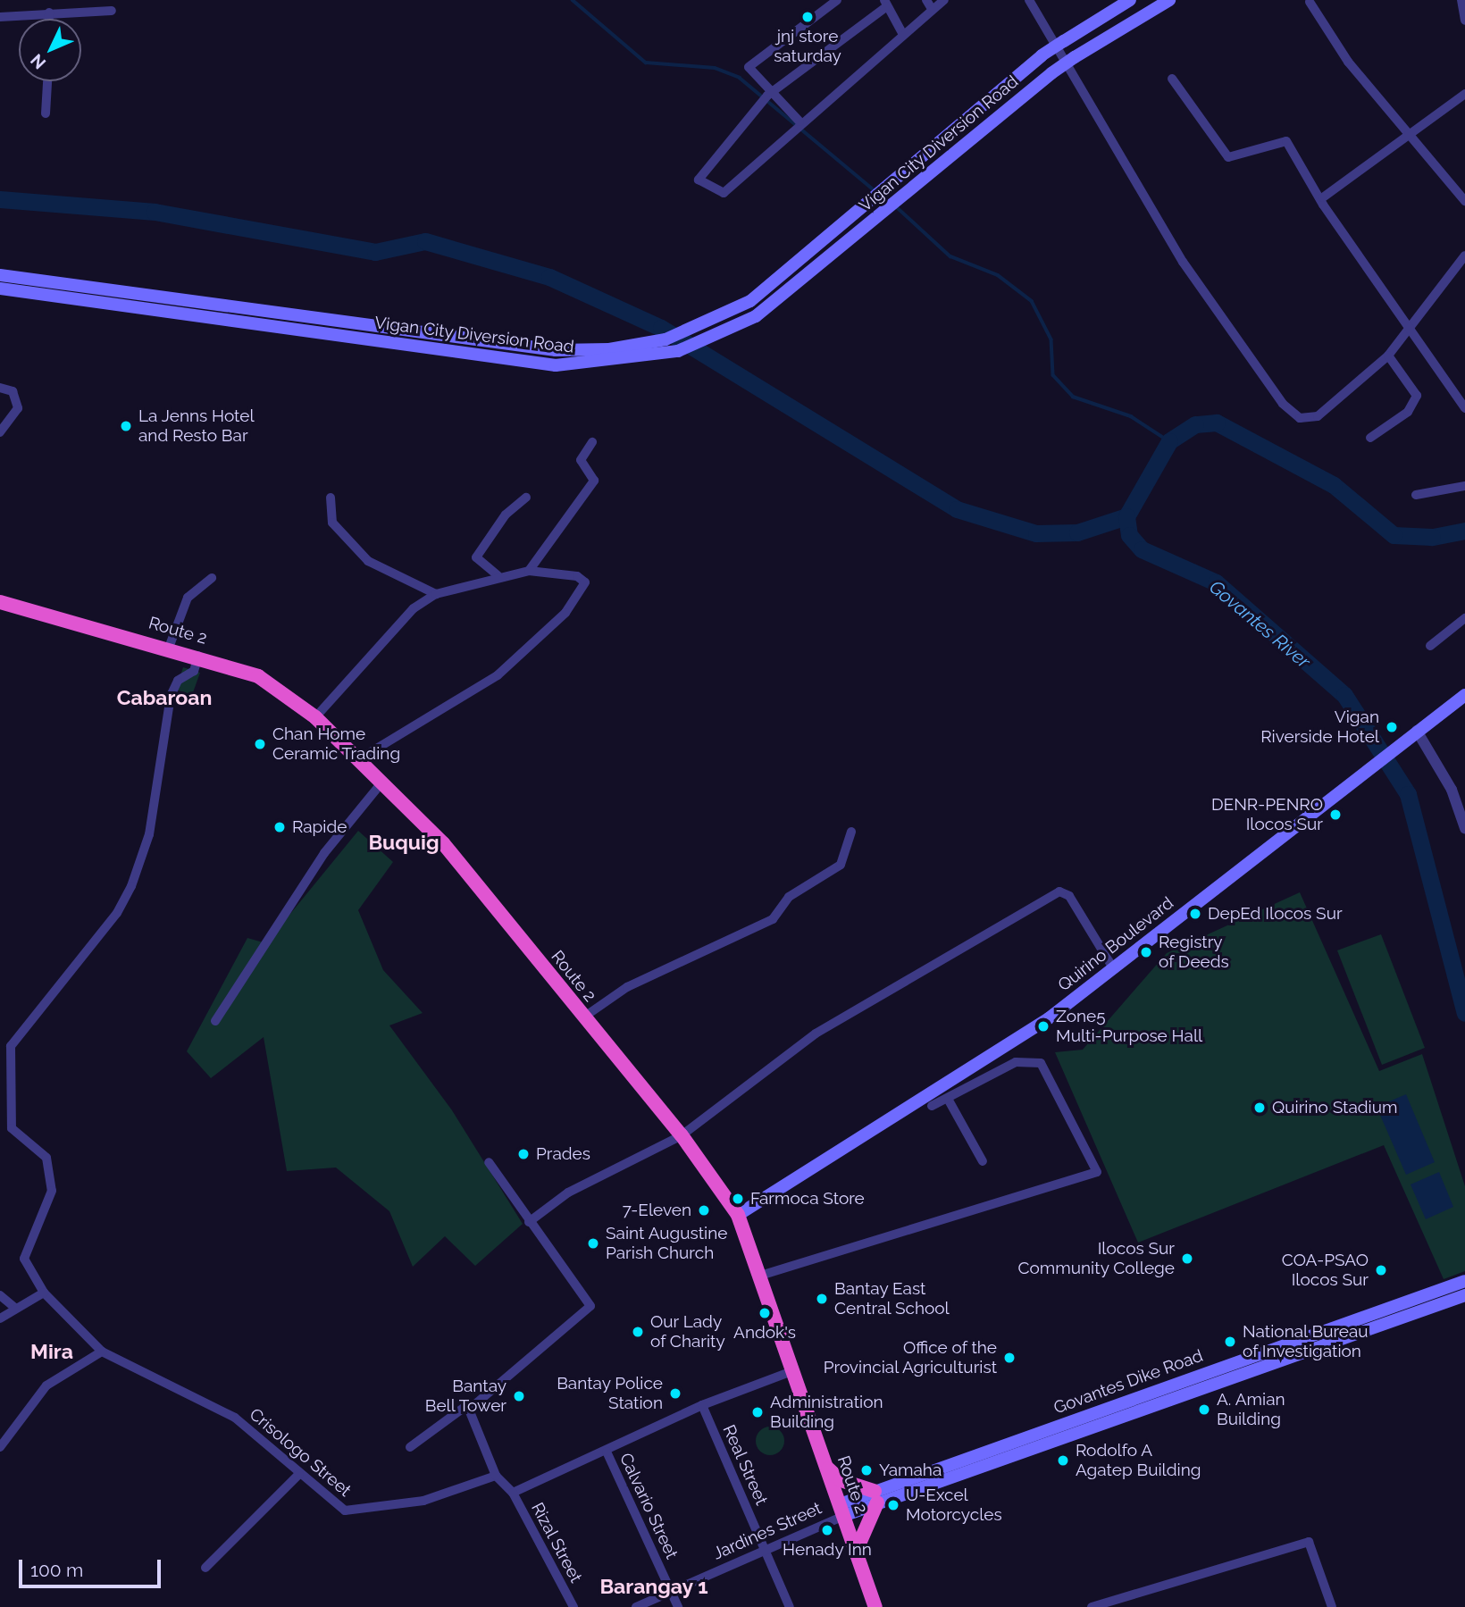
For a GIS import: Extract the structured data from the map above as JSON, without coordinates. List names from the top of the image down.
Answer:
{
  "streets": {
    "highway": ["Route 2"],
    "main road": ["Vigan City Diversion Road", "Quirino Boulevard", "Govantes Dike Road"],
    "street": [
      "Crisologo Street",
      "Real Street",
      "Calvario Street",
      "Jardines Street",
      "Rizal Street"
    ]
  },
  "crossings": [
    ["Route 2", "Quirino Boulevard"],
    ["Route 2", "Govantes Dike Road"],
    ["Route 2", "Crisologo Street"],
    ["Route 2", "Jardines Street"],
    ["Govantes Dike Road", "Jardines Street"],
    ["Real Street", "Jardines Street"],
    ["Calvario Street", "Jardines Street"]
  ],
  "districts": [
    "Cabaroan",
    "Buquig",
    "Mira",
    "Barangay 1"
  ],
  "water": ["Govantes River"],
  "places": [
    "jnj store saturday",
    "La Jenns Hotel and Resto Bar",
    "Vigan Riverside Hotel",
    "Chan Home Ceramic Trading",
    "DENR-PENRO Ilocos Sur",
    "Rapide",
    "DepEd Ilocos Sur",
    "Registry of Deeds",
    "Zone5 Multi-Purpose Hall",
    "Quirino Stadium",
    "Prades",
    "Farmoca Store",
    "7-Eleven",
    "Saint Augustine Parish Church",
    "Ilocos Sur Community College",
    "COA-PSAO Ilocos Sur",
    "Bantay East Central School",
    "Andok's",
    "Our Lady of Charity",
    "National Bureau of Investigation",
    "Office of the Provincial Agriculturist",
    "Bantay Police Station",
    "Bantay Bell Tower",
    "A. Amian Building",
    "Administration Building",
    "Rodolfo A Agatep Building",
    "Yamaha",
    "U-Excel Motorcycles",
    "Henady Inn"
  ],
  "scale_bar": "100 m",
  "north": "bottom left"
}
